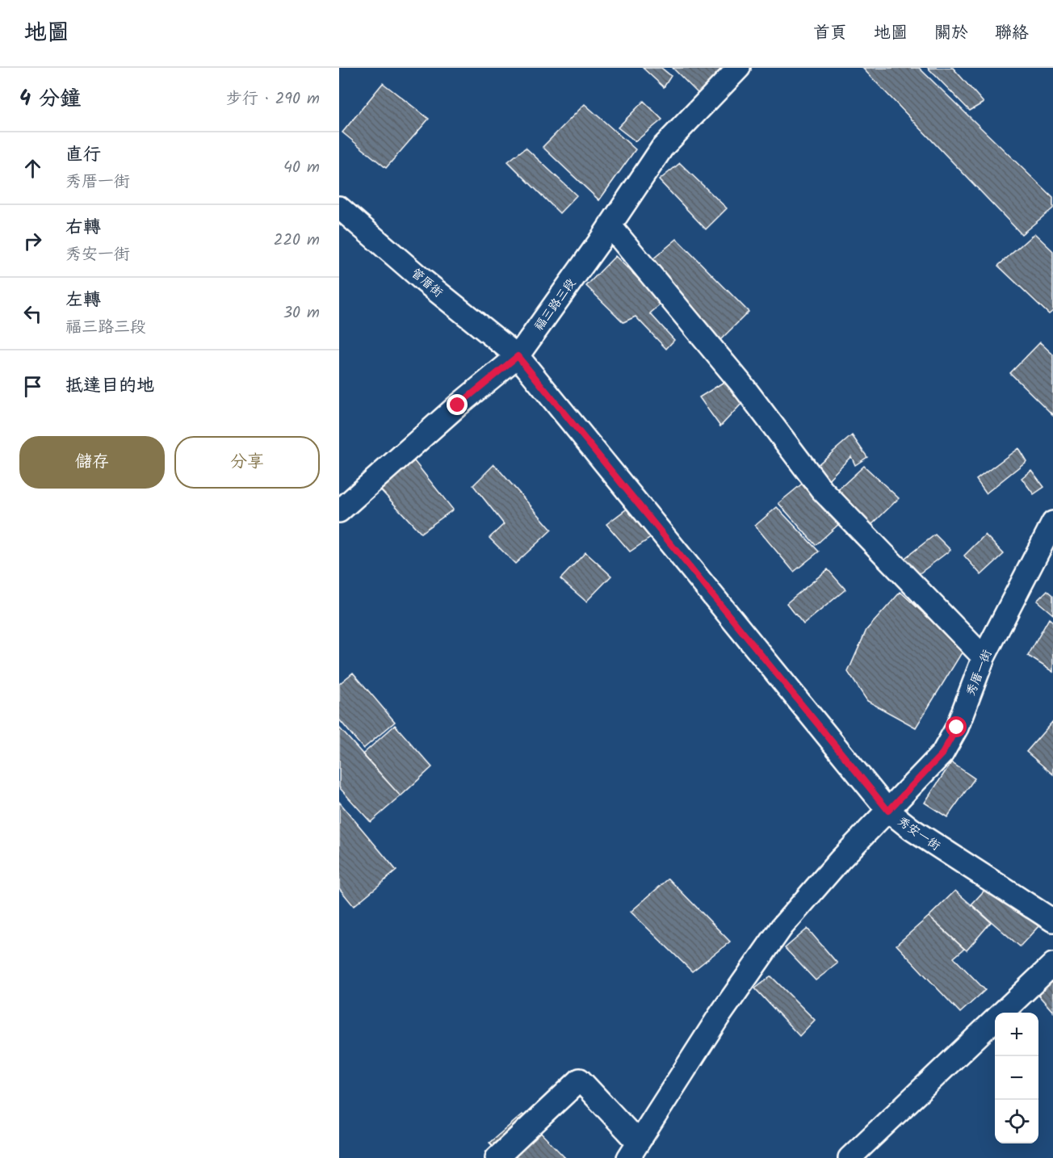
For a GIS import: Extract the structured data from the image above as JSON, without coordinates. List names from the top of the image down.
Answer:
{
  "streets": {
    "street": [
      "管厝街",
      "福三路三段",
      "秀厝一街",
      "秀安一街"
    ]
  },
  "crossings": [
    ["管厝街", "福三路三段"],
    ["管厝街", "秀安一街"],
    ["福三路三段", "秀安一街"],
    ["秀厝一街", "秀安一街"]
  ],
  "page": {
    "header": "地圖",
    "nav": [
      "首頁",
      "地圖",
      "關於",
      "聯絡"
    ],
    "heading": ["4 分鐘", "步行 · 290 m"],
    "list": [
      ["直行", "秀厝一街", "40 m"],
      ["右轉", "秀安一街", "220 m"],
      ["左轉", "福三路三段", "30 m"],
      "抵達目的地"
    ],
    "buttons": ["儲存", "分享"],
    "map_buttons": ["+", "−"]
  }
}
